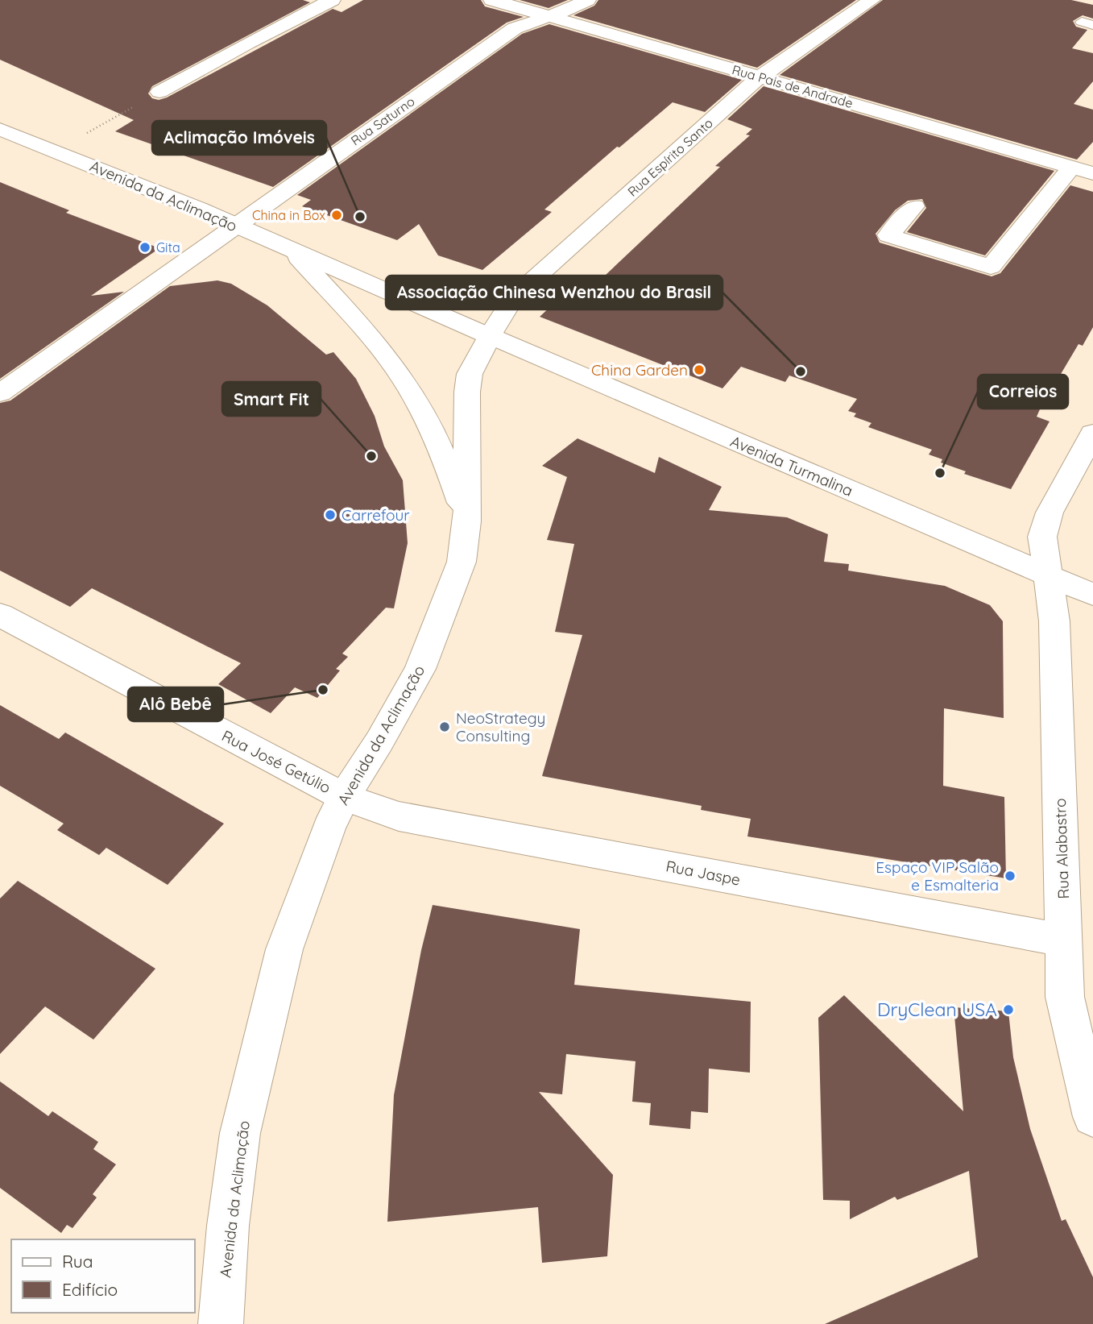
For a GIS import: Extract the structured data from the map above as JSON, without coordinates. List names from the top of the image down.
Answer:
{
  "streets": {
    "street": [
      "Rua Pais de Andrade",
      "Rua Saturno",
      "Rua Espírito Santo",
      "Avenida da Aclimação",
      "Avenida Turmalina",
      "Rua José Getúlio",
      "Rua Alabastro",
      "Rua Jaspe"
    ]
  },
  "crossings": [
    ["Rua Pais de Andrade", "Rua Saturno"],
    ["Rua Pais de Andrade", "Rua Espírito Santo"],
    ["Rua Saturno", "Avenida da Aclimação"],
    ["Rua Espírito Santo", "Avenida da Aclimação"],
    ["Rua Espírito Santo", "Avenida Turmalina"],
    ["Avenida da Aclimação", "Avenida Turmalina"],
    ["Avenida da Aclimação", "Rua José Getúlio"],
    ["Avenida da Aclimação", "Rua Jaspe"],
    ["Avenida Turmalina", "Rua Alabastro"],
    ["Rua José Getúlio", "Rua Jaspe"],
    ["Rua Alabastro", "Rua Jaspe"]
  ],
  "places": [
    "China in Box",
    "Aclimação Imóveis",
    "Gita",
    "China Garden",
    "Associação Chinesa Wenzhou do Brasil",
    "Smart Fit",
    "Correios",
    "Carrefour",
    "Alô Bebê",
    "NeoStrategy Consulting",
    "Espaço VIP Salão e Esmalteria",
    "DryClean USA"
  ],
  "legend": ["Rua", "Edifício"]
}
